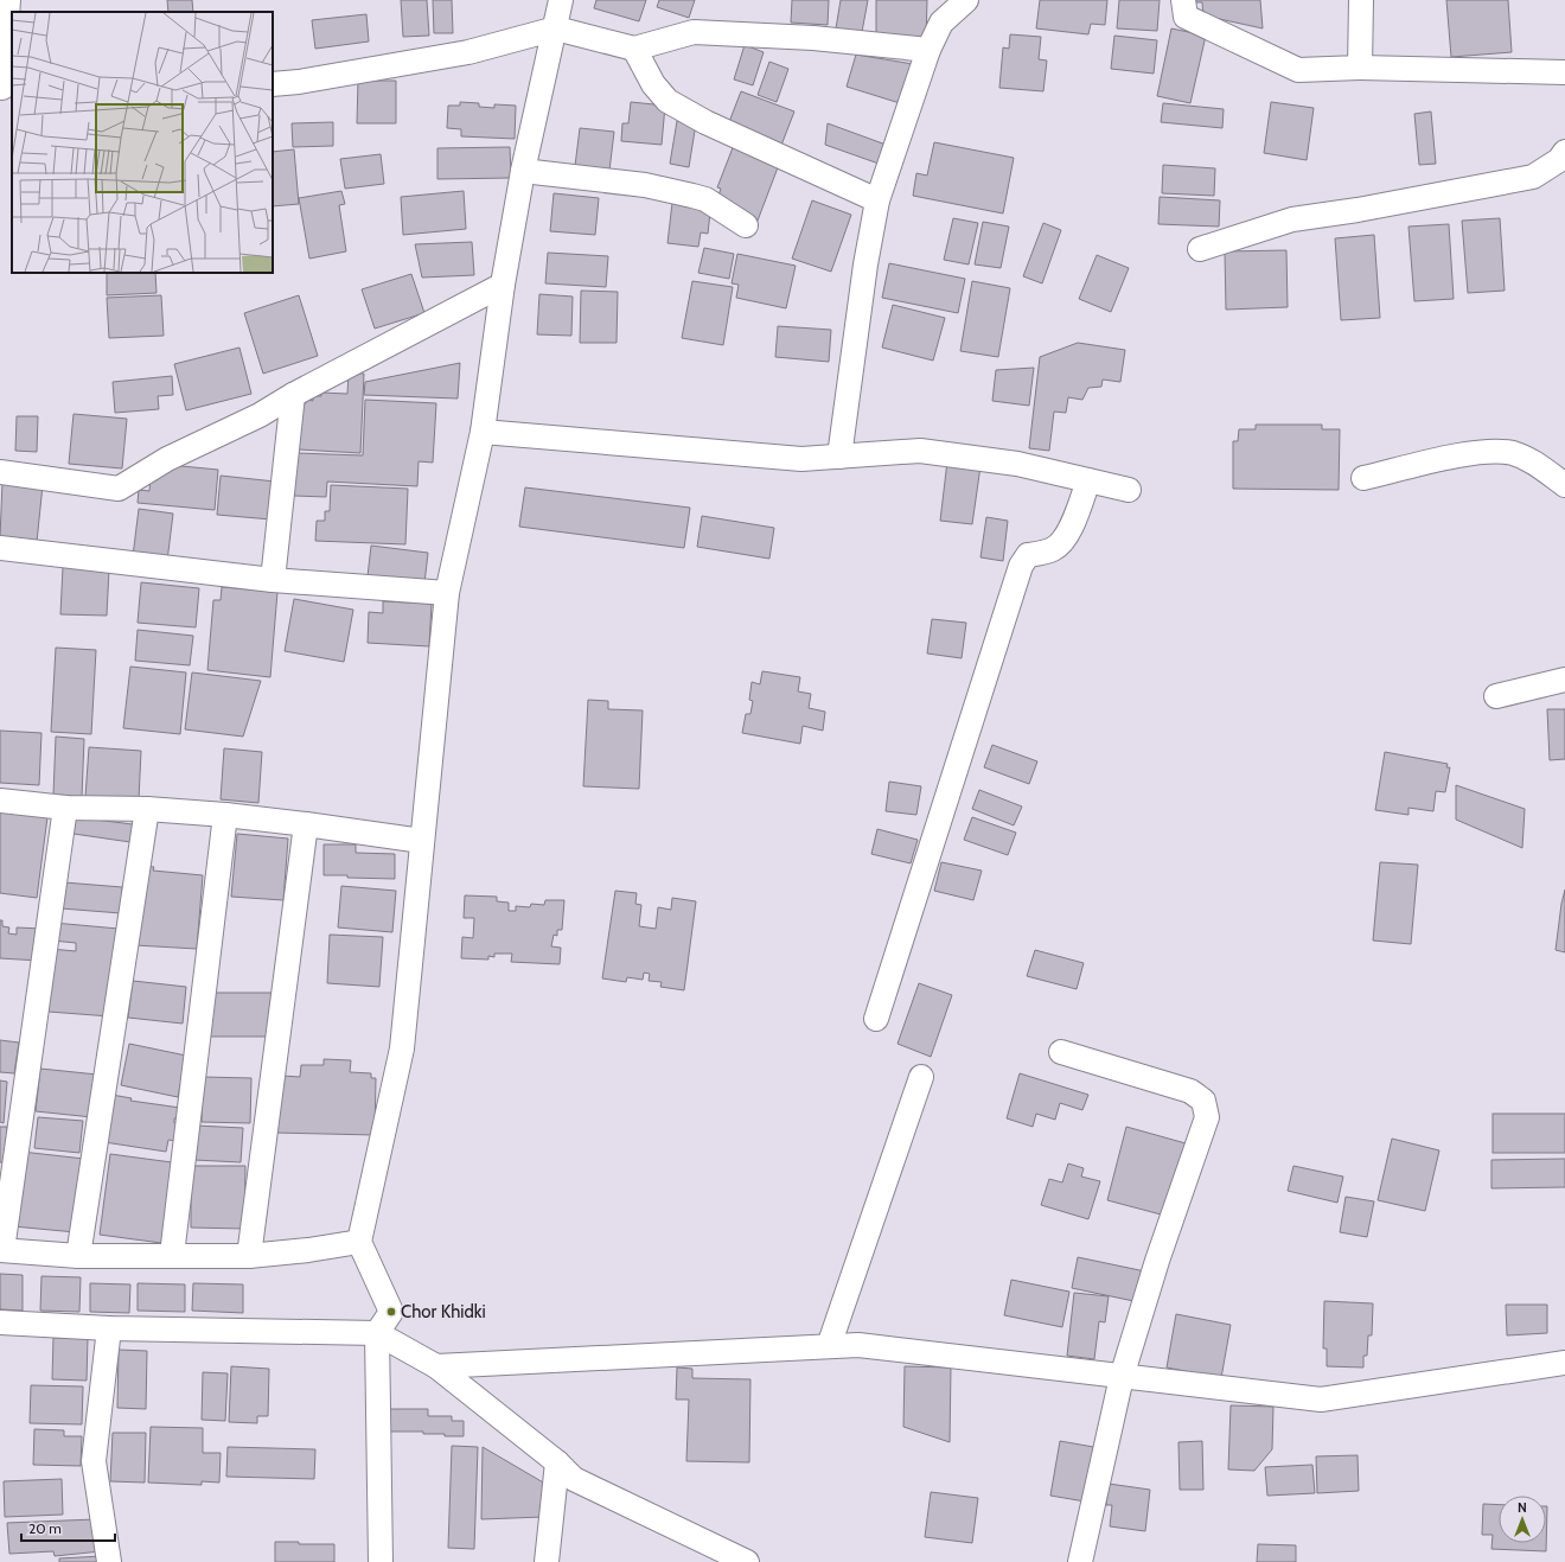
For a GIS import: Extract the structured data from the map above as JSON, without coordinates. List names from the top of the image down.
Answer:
{
  "places": ["Chor Khidki"],
  "scale_bar": "20 m",
  "north": "top"
}
